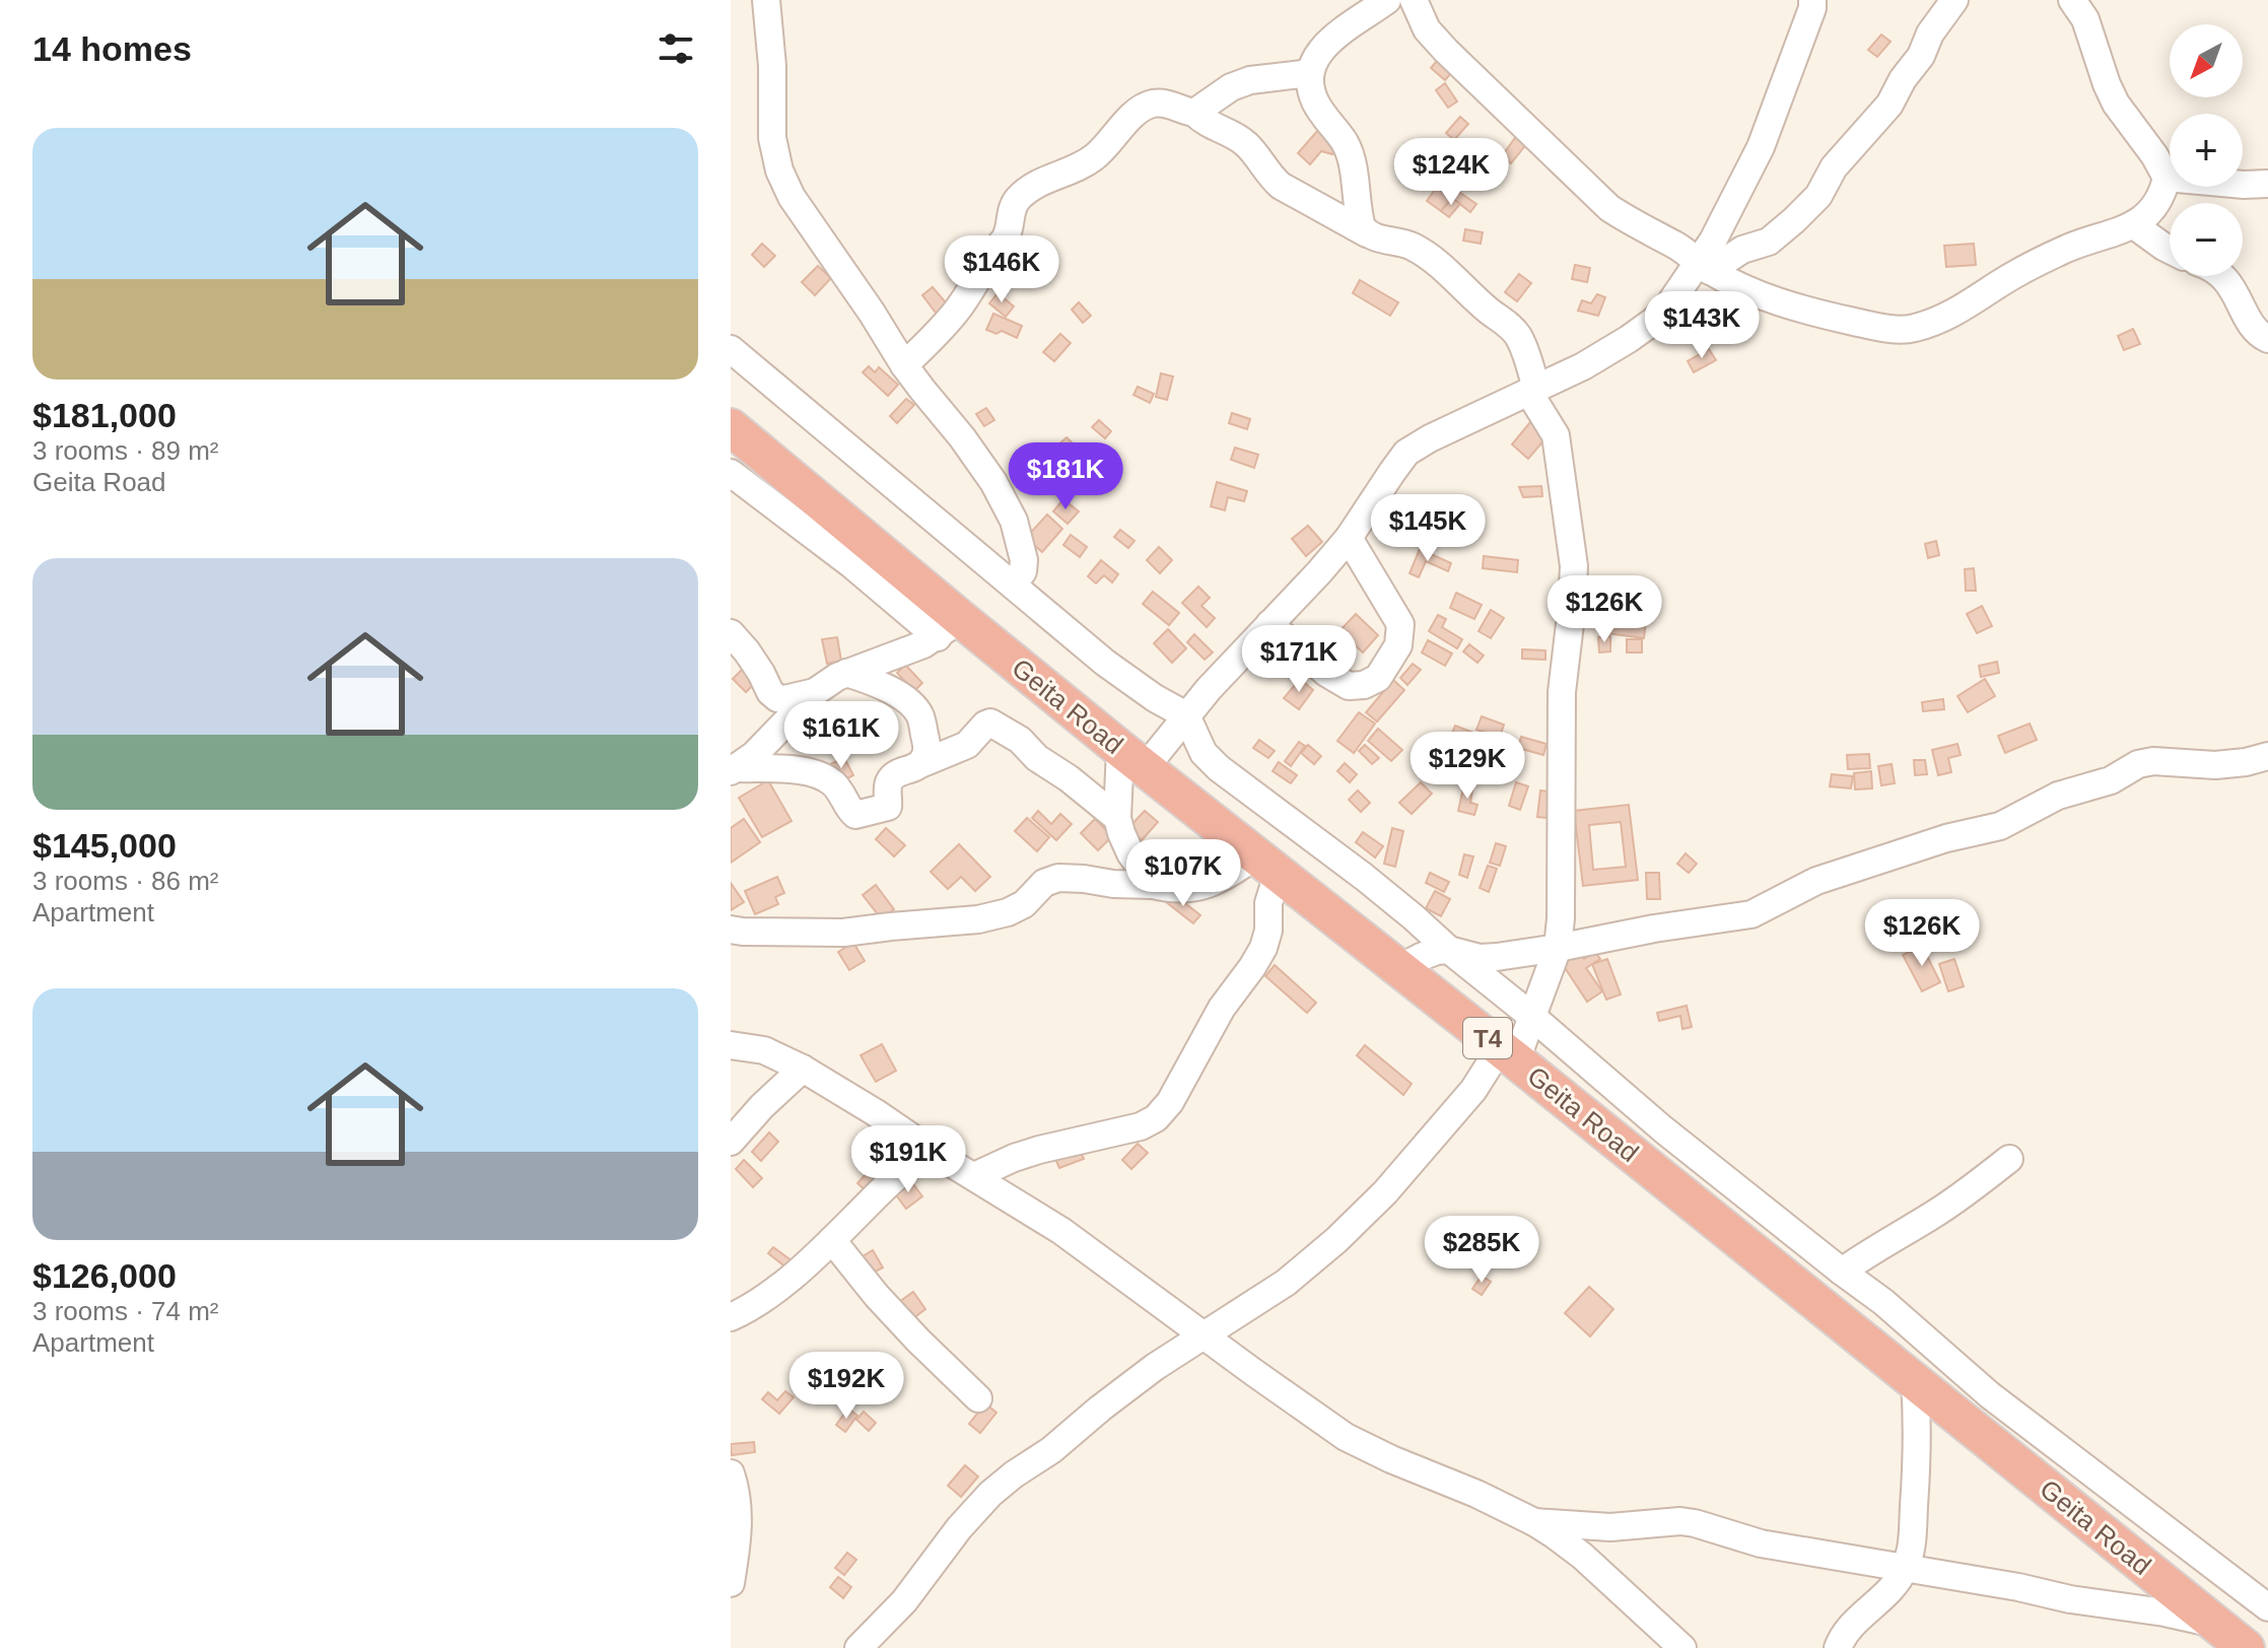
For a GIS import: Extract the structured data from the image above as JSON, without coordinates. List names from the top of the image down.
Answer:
{
  "streets": {
    "highway": ["Geita Road", "T4"]
  },
  "north": "bottom left",
  "page": {
    "heading": "14 homes",
    "map_buttons": ["+", "−"],
    "list": [
      {
        "name": "$181,000",
        "note": "3 rooms · 89 m² · Geita Road"
      },
      {
        "name": "$145,000",
        "note": "3 rooms · 86 m² · Apartment"
      },
      {
        "name": "$126,000",
        "note": "3 rooms · 74 m² · Apartment"
      }
    ],
    "price": [
      "$124K",
      "$146K",
      "$143K",
      "$181K",
      "$145K",
      "$126K",
      "$171K",
      "$161K",
      "$129K",
      "$107K",
      "$126K",
      "$191K",
      "$285K",
      "$192K"
    ]
  }
}
